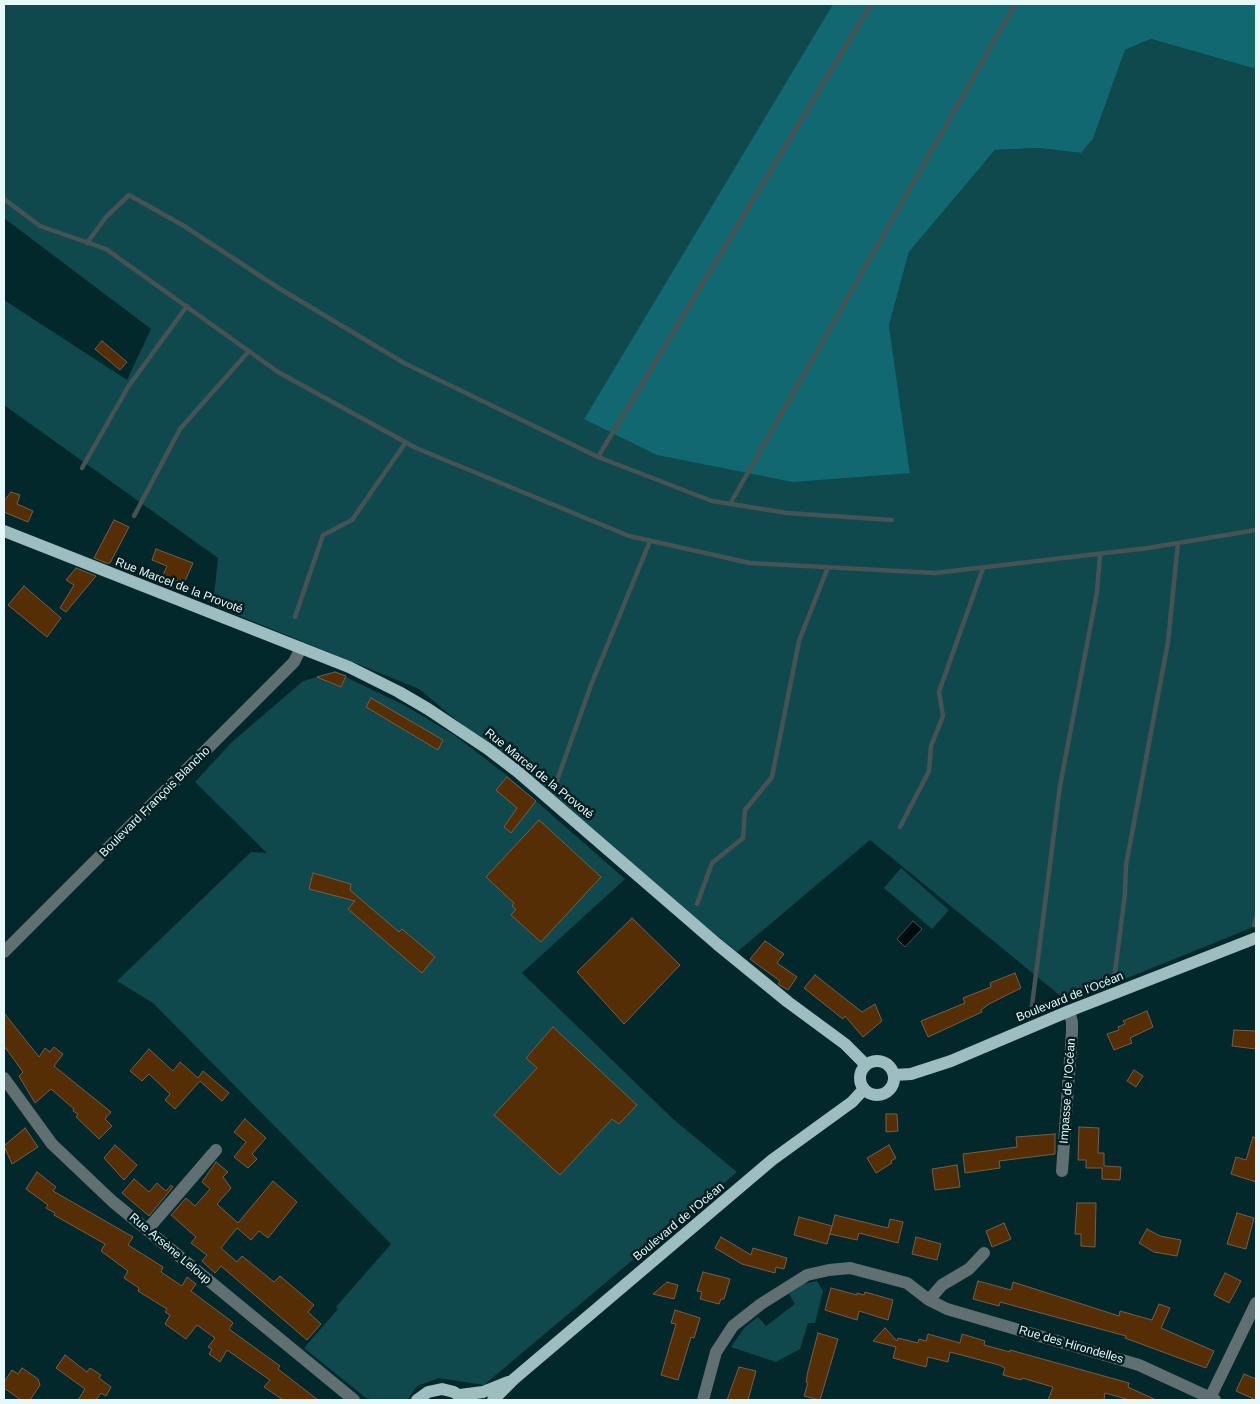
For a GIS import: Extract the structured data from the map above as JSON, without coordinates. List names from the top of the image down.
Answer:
{
  "streets": {
    "main road": ["Rue Marcel de la Provoté", "Boulevard de l'Océan"],
    "street": [
      "Boulevard François Blancho",
      "Impasse de l'Océan",
      "Rue Arsène Leloup",
      "Rue des Hirondelles"
    ]
  },
  "crossings": [
    ["Rue Marcel de la Provoté", "Boulevard François Blancho"],
    ["Rue Marcel de la Provoté", "Boulevard de l'Océan"],
    ["Boulevard de l'Océan", "Impasse de l'Océan"]
  ]
}
